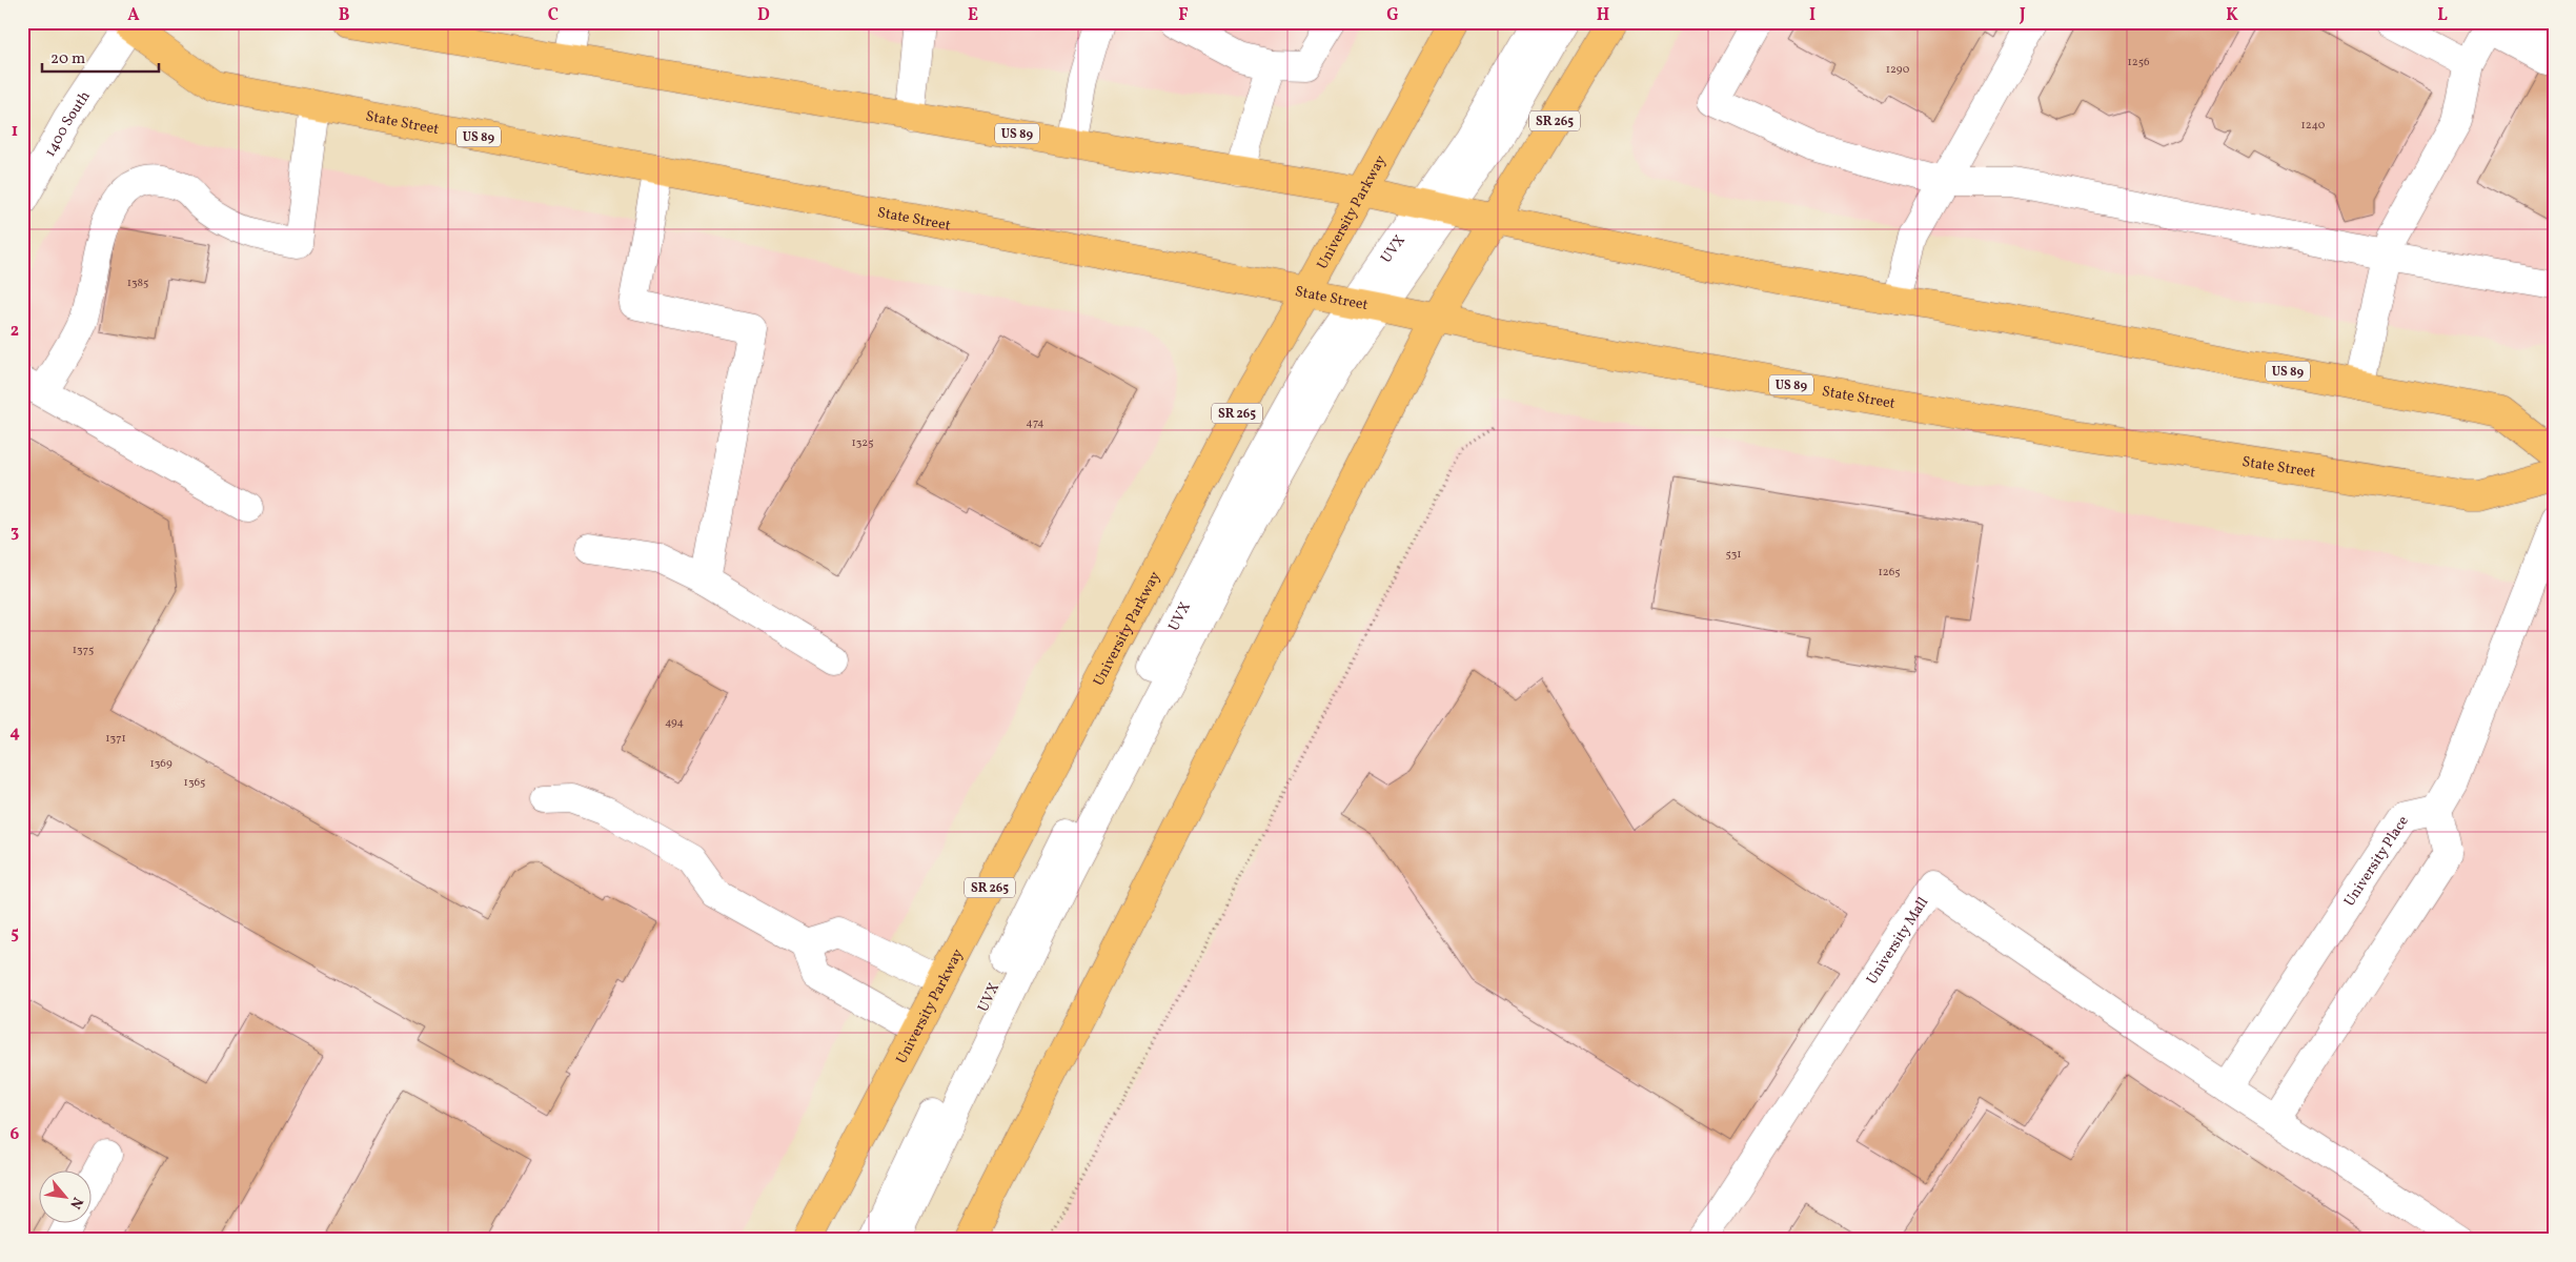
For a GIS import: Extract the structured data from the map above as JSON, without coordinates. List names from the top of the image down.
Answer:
{
  "streets": {
    "main road": [
      "SR 265",
      "State Street",
      "US 89",
      "University Parkway"
    ],
    "street": [
      "1400 South",
      "UVX",
      "University Place",
      "University Mall"
    ]
  },
  "crossings": [
    ["SR 265", "State Street"],
    ["SR 265", "US 89"],
    ["State Street", "1400 South"],
    ["State Street", "University Parkway"],
    ["State Street", "UVX"],
    ["US 89", "University Parkway"],
    ["University Place", "University Mall"]
  ],
  "house_numbers": [
    "1256",
    "1290",
    "1240",
    "1385",
    "474",
    "1325",
    "531",
    "1265",
    "1375",
    "494",
    "1371",
    "1369",
    "1365"
  ],
  "scale_bar": "20 m",
  "north": "bottom right",
  "grid": {
    "columns": [
      "A",
      "B",
      "C",
      "D",
      "E",
      "F",
      "G",
      "H",
      "I",
      "J",
      "K",
      "L"
    ],
    "rows": [
      "1",
      "2",
      "3",
      "4",
      "5",
      "6"
    ]
  }
}
